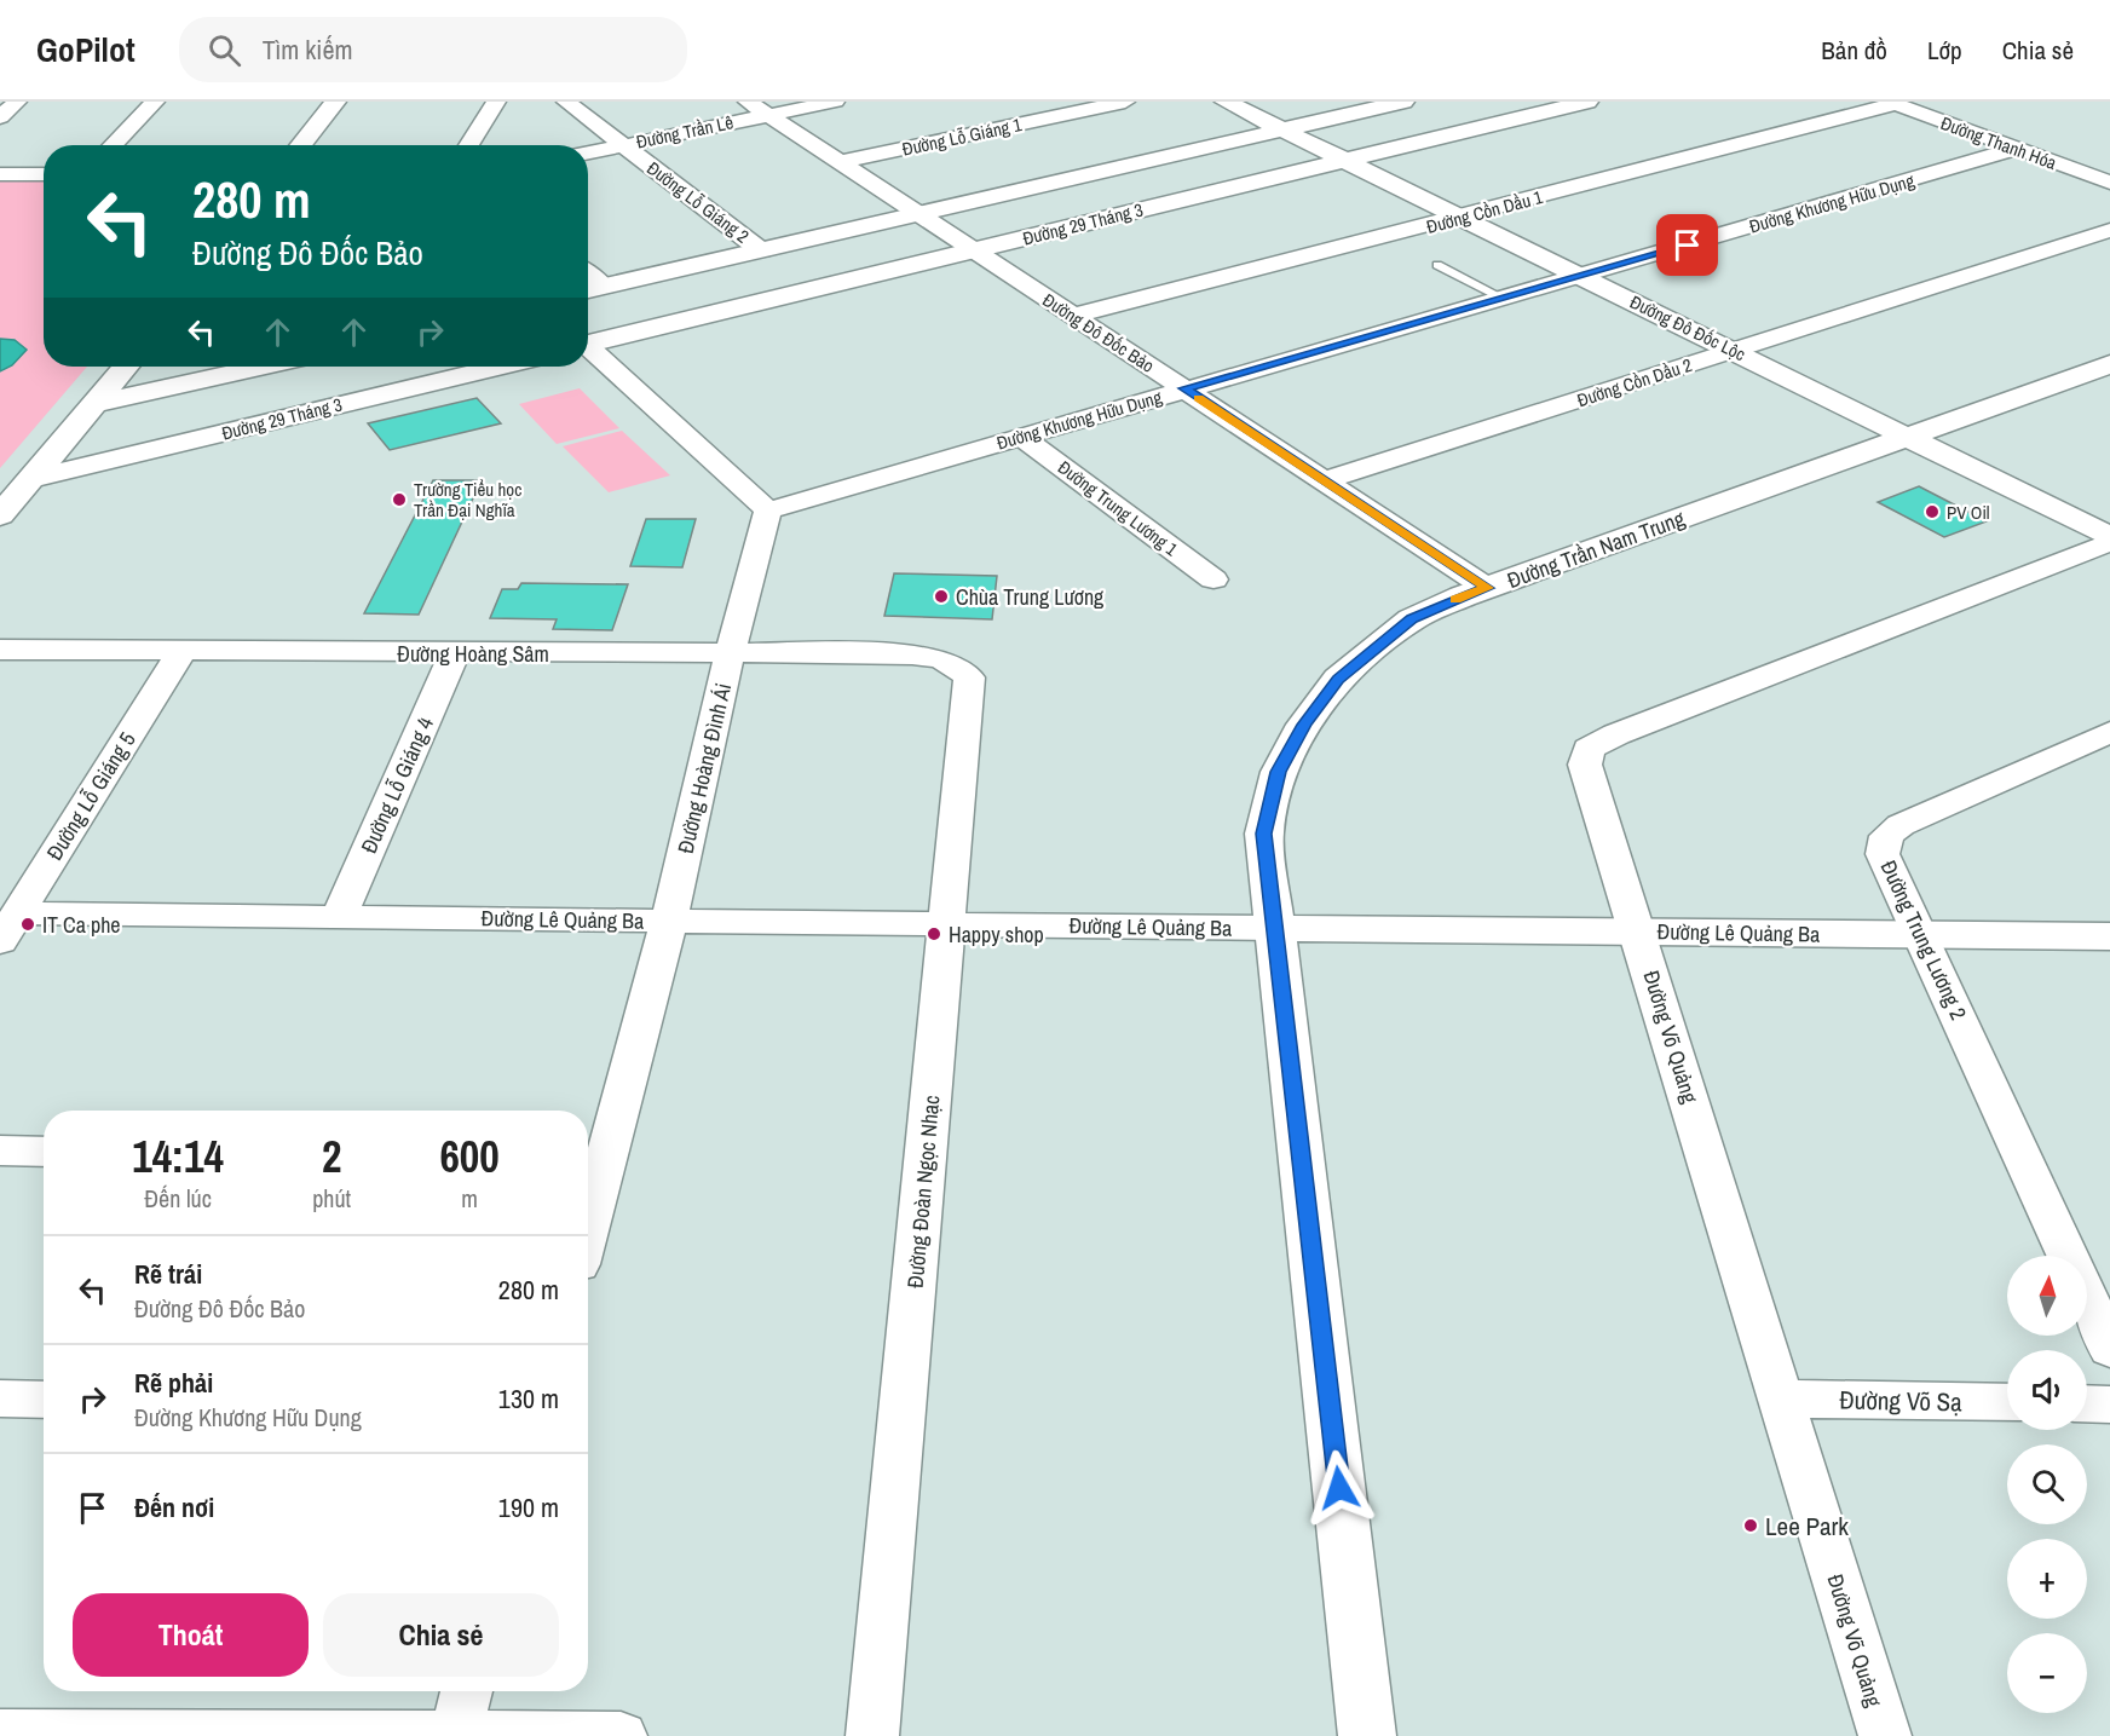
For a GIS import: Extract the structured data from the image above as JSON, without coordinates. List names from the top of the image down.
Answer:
{
  "streets": {
    "street": [
      "Đường Trần Lê",
      "Đường Lỗ Giáng 1",
      "Đường Thanh Hóa",
      "Đường Lỗ Giáng 2",
      "Đường Khương Hữu Dụng",
      "Đường Cồn Dầu 1",
      "Đường 29 Tháng 3",
      "Đường Đô Đốc Lộc",
      "Đường Đô Đốc Bảo",
      "Đường Cồn Dầu 2",
      "Đường Trung Lương 1",
      "Đường Trần Nam Trung",
      "Đường Hoàng Sâm",
      "Đường Hoàng Đình Ái",
      "Đường Lỗ Giáng 4",
      "Đường Lỗ Giáng 5",
      "Đường Lê Quảng Ba",
      "Đường Trung Lương 2",
      "Đường Võ Quảng",
      "Đường Đoàn Ngọc Nhạc",
      "Đường Võ Sạ"
    ]
  },
  "crossings": [
    ["Đường Trần Lê", "Đường Lỗ Giáng 2"],
    ["Đường Trần Lê", "Đường Đô Đốc Bảo"],
    ["Đường Lỗ Giáng 1", "Đường Đô Đốc Bảo"],
    ["Đường Thanh Hóa", "Đường Khương Hữu Dụng"],
    ["Đường Thanh Hóa", "Đường Cồn Dầu 1"],
    ["Đường Khương Hữu Dụng", "Đường Đô Đốc Lộc"],
    ["Đường Khương Hữu Dụng", "Đường Đô Đốc Bảo"],
    ["Đường Khương Hữu Dụng", "Đường Trung Lương 1"],
    ["Đường Khương Hữu Dụng", "Đường Hoàng Đình Ái"],
    ["Đường Cồn Dầu 1", "Đường Đô Đốc Lộc"],
    ["Đường Cồn Dầu 1", "Đường Đô Đốc Bảo"],
    ["Đường 29 Tháng 3", "Đường Đô Đốc Lộc"],
    ["Đường 29 Tháng 3", "Đường Đô Đốc Bảo"],
    ["Đường Đô Đốc Lộc", "Đường Cồn Dầu 2"],
    ["Đường Đô Đốc Lộc", "Đường Trần Nam Trung"],
    ["Đường Đô Đốc Lộc", "Đường Võ Quảng"],
    ["Đường Đô Đốc Bảo", "Đường Cồn Dầu 2"],
    ["Đường Đô Đốc Bảo", "Đường Trần Nam Trung"],
    ["Đường Trần Nam Trung", "Đường Lê Quảng Ba"],
    ["Đường Hoàng Sâm", "Đường Hoàng Đình Ái"],
    ["Đường Hoàng Sâm", "Đường Lỗ Giáng 4"],
    ["Đường Hoàng Sâm", "Đường Lỗ Giáng 5"],
    ["Đường Hoàng Sâm", "Đường Đoàn Ngọc Nhạc"],
    ["Đường Hoàng Đình Ái", "Đường Lê Quảng Ba"],
    ["Đường Lỗ Giáng 4", "Đường Lê Quảng Ba"],
    ["Đường Lỗ Giáng 5", "Đường Lê Quảng Ba"],
    ["Đường Lê Quảng Ba", "Đường Trung Lương 2"],
    ["Đường Lê Quảng Ba", "Đường Võ Quảng"],
    ["Đường Lê Quảng Ba", "Đường Đoàn Ngọc Nhạc"],
    ["Đường Võ Quảng", "Đường Võ Sạ"]
  ],
  "places": [
    "Trường Tiểu học Trần Đại Nghĩa",
    "PV Oil",
    "Chùa Trung Lương",
    "IT Ca phe",
    "Happy shop",
    "Lee Park"
  ],
  "north": "top",
  "page": {
    "header": "GoPilot",
    "search": "Tìm kiếm",
    "nav": ["Bản đồ", "Lớp", "Chia sẻ"],
    "turn": ["280 m", "Đường Đô Đốc Bảo"],
    "eta": [
      "14:14",
      "Đến lúc",
      "2",
      "phút",
      "600",
      "m"
    ],
    "list": [
      {
        "name": "Rẽ trái",
        "note": "Đường Đô Đốc Bảo",
        "value": "280 m"
      },
      {
        "name": "Rẽ phải",
        "note": "Đường Khương Hữu Dụng",
        "value": "130 m"
      },
      {
        "name": "Đến nơi",
        "value": "190 m"
      }
    ],
    "map_buttons": ["+", "−"],
    "buttons": ["Thoát", "Chia sẻ"]
  }
}
